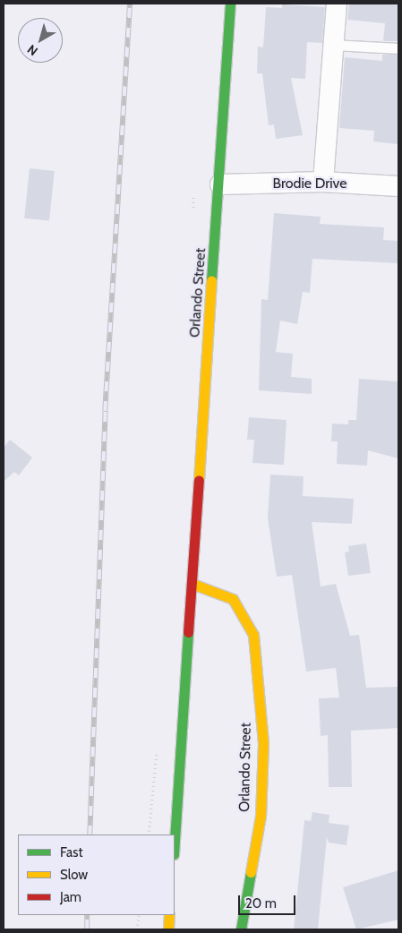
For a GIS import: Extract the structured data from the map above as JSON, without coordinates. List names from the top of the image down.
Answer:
{
  "streets": {
    "street": ["Brodie Drive", "Orlando Street"]
  },
  "crossings": [
    ["Brodie Drive", "Orlando Street"]
  ],
  "legend": ["Fast", "Slow", "Jam"],
  "scale_bar": "20 m",
  "north": "bottom left"
}
